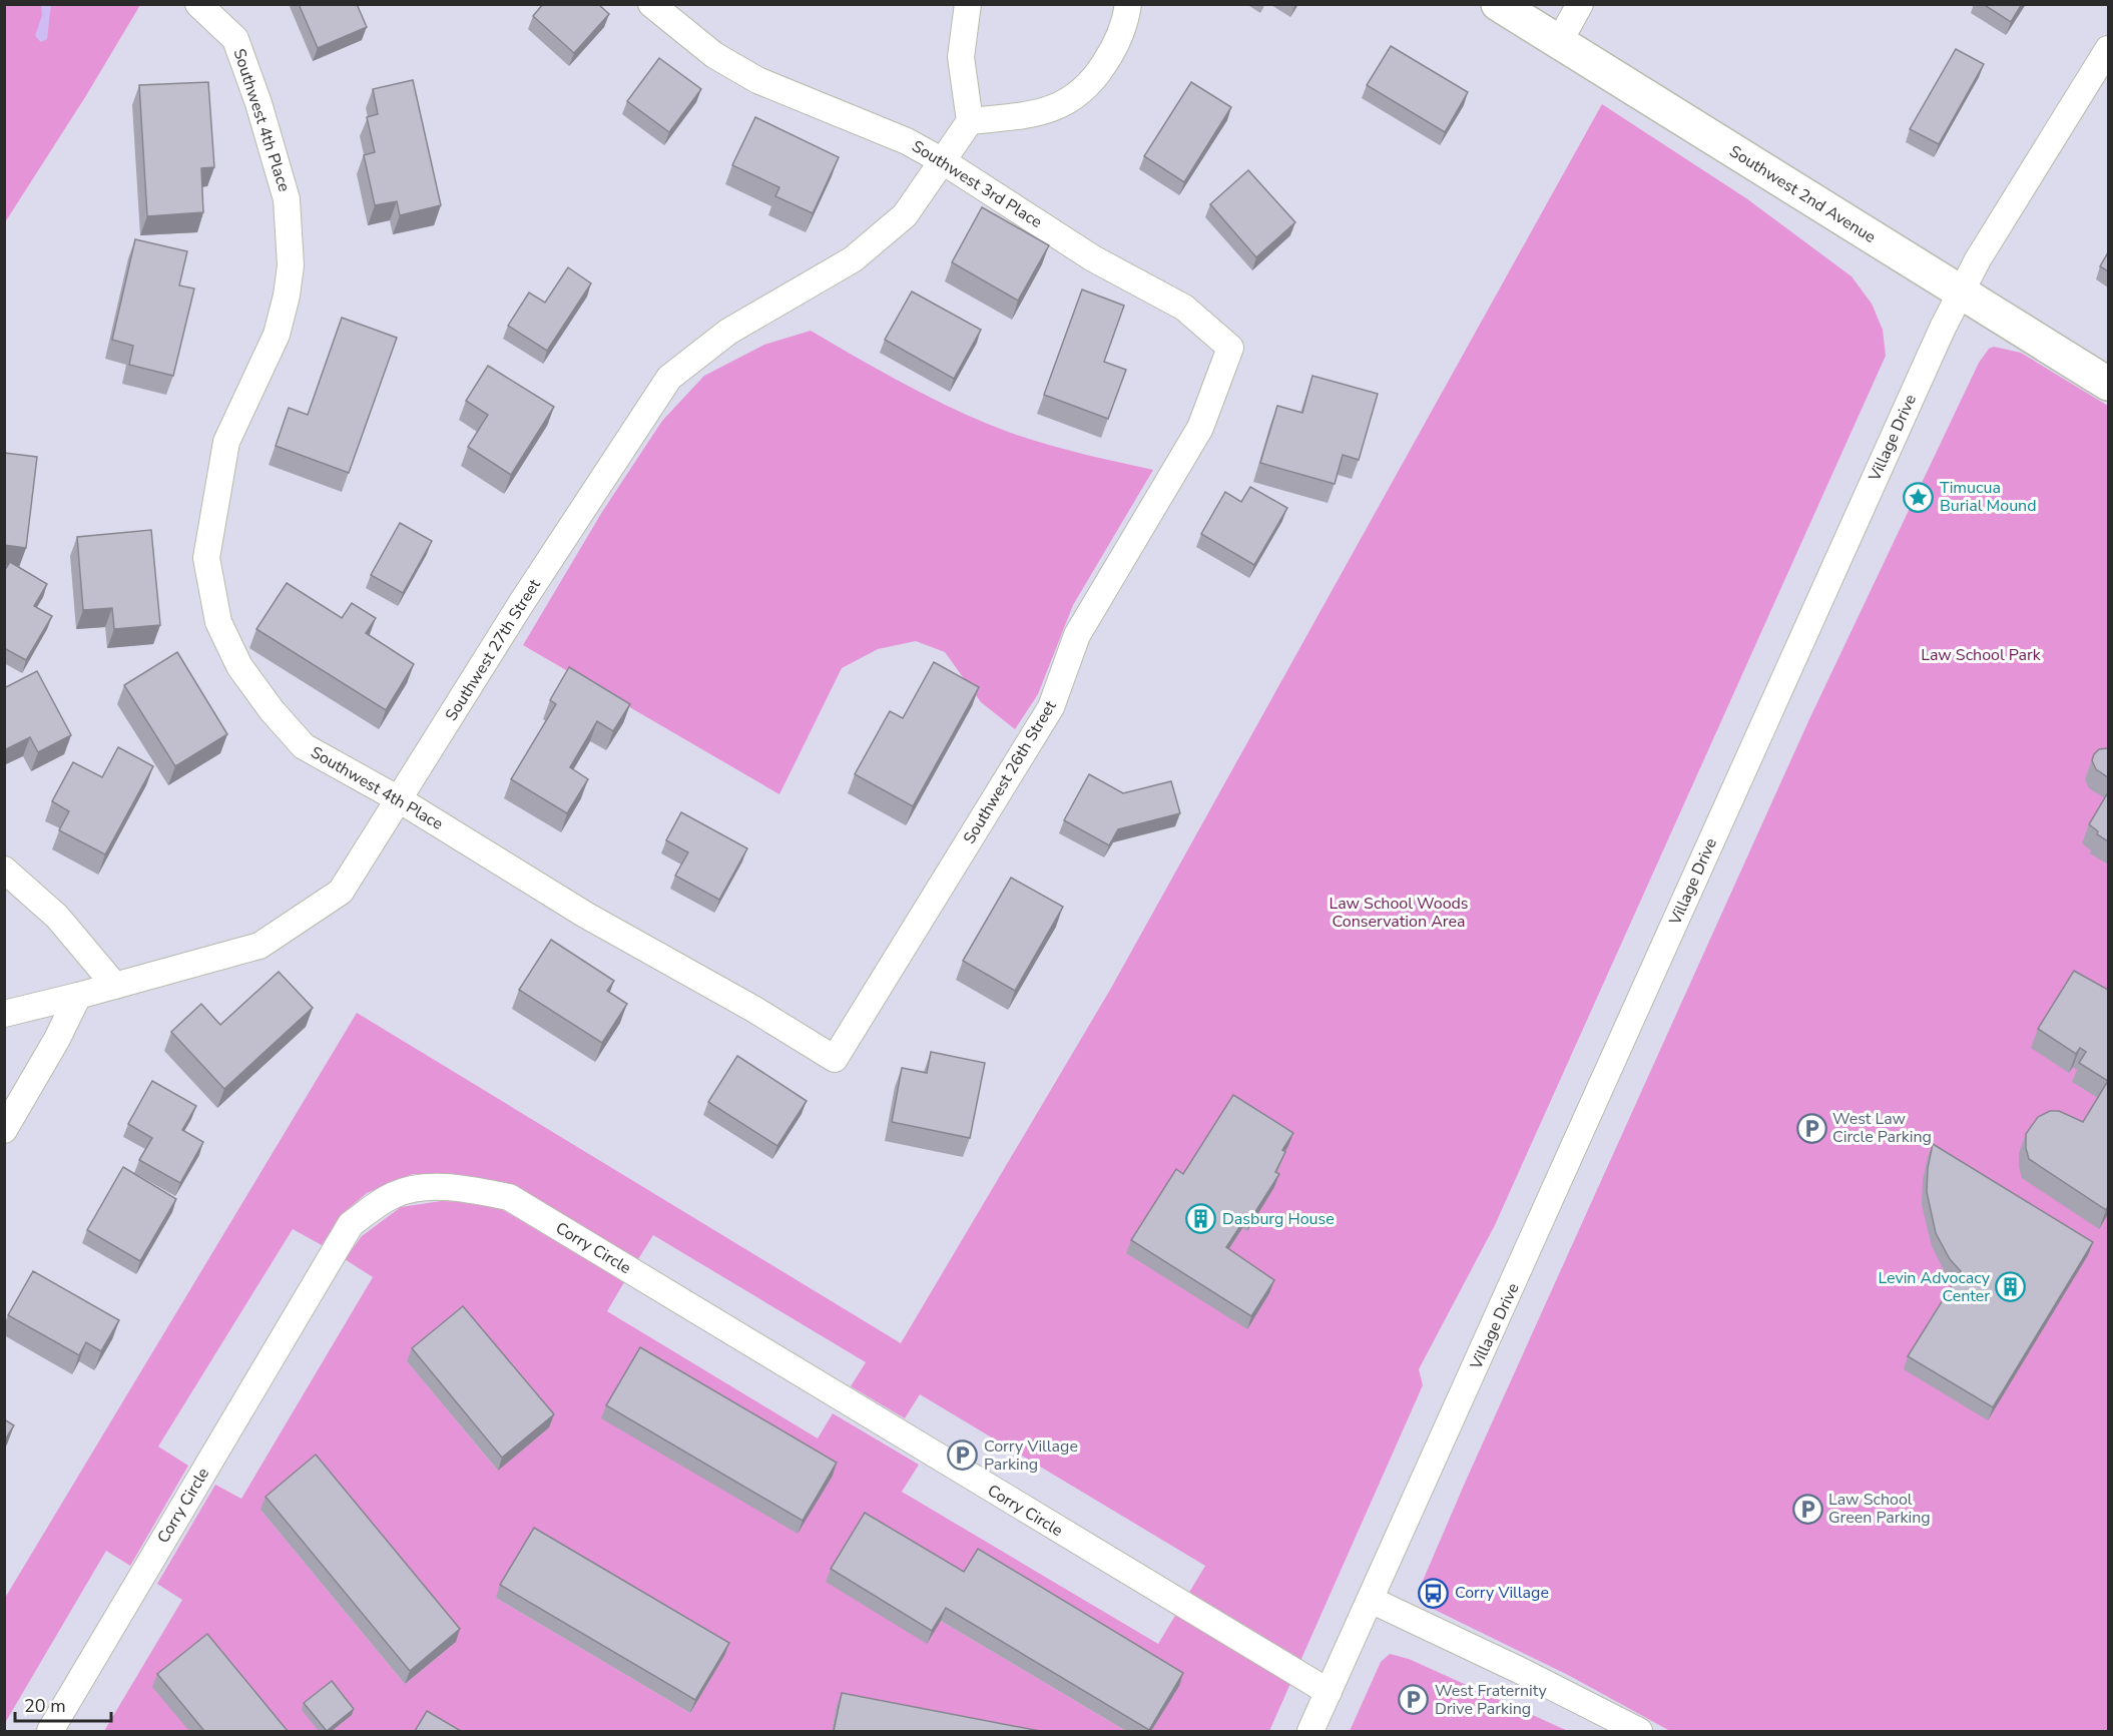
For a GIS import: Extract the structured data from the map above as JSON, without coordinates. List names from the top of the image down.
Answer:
{
  "streets": {
    "main road": ["Southwest 2nd Avenue"],
    "street": [
      "Southwest 4th Place",
      "Southwest 3rd Place",
      "Village Drive",
      "Southwest 27th Street",
      "Southwest 26th Street",
      "Corry Circle"
    ]
  },
  "crossings": [
    ["Southwest 4th Place", "Southwest 27th Street"],
    ["Southwest 4th Place", "Southwest 26th Street"],
    ["Southwest 3rd Place", "Southwest 27th Street"],
    ["Southwest 3rd Place", "Southwest 26th Street"],
    ["Southwest 2nd Avenue", "Village Drive"],
    ["Village Drive", "Corry Circle"]
  ],
  "parks": ["Law School Park", "Law School Woods Conservation Area"],
  "places": {
    "place": ["Timucua Burial Mound"],
    "parking": [
      "West Law Circle Parking",
      "Corry Village Parking",
      "Law School Green Parking",
      "West Fraternity Drive Parking"
    ],
    "building": ["Dasburg House", "Levin Advocacy Center"],
    "bus stop": ["Corry Village"]
  },
  "scale_bar": "20 m"
}
